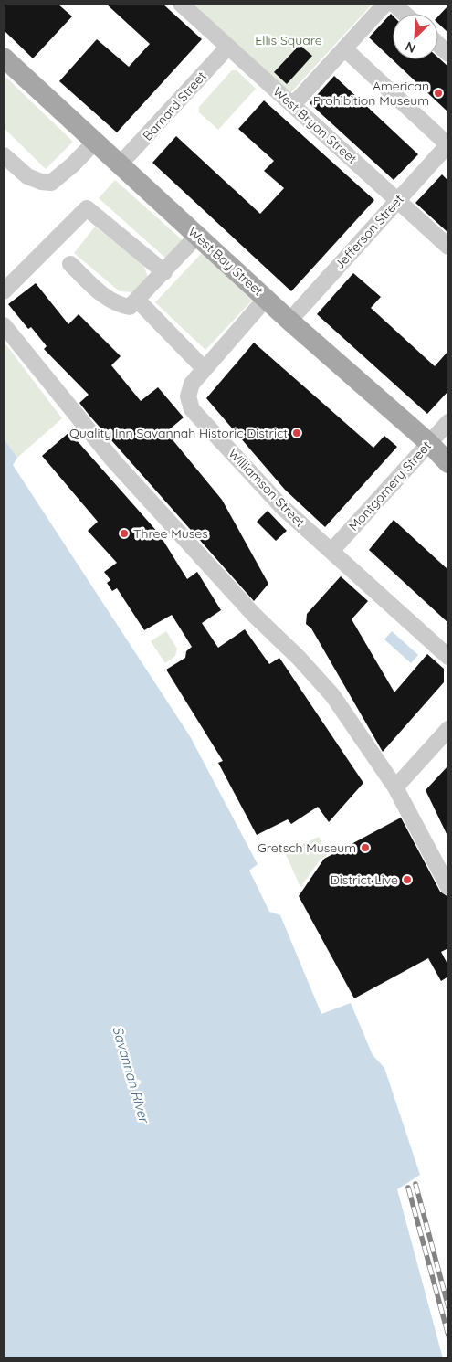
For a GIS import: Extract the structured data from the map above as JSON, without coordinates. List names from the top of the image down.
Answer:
{
  "streets": {
    "main road": ["West Bay Street"],
    "street": [
      "Barnard Street",
      "West Bryan Street",
      "Jefferson Street",
      "Montgomery Street",
      "Williamson Street"
    ]
  },
  "crossings": [
    ["Barnard Street", "West Bryan Street"],
    ["Barnard Street", "West Bay Street"],
    ["West Bryan Street", "Jefferson Street"],
    ["Jefferson Street", "West Bay Street"],
    ["West Bay Street", "Montgomery Street"],
    ["West Bay Street", "Williamson Street"],
    ["Montgomery Street", "Williamson Street"]
  ],
  "water": ["Savannah River"],
  "parks": ["Ellis Square"],
  "places": [
    "American Prohibition Museum",
    "Quality Inn Savannah Historic District",
    "Three Muses",
    "Gretsch Museum",
    "District Live"
  ],
  "north": "bottom left"
}
